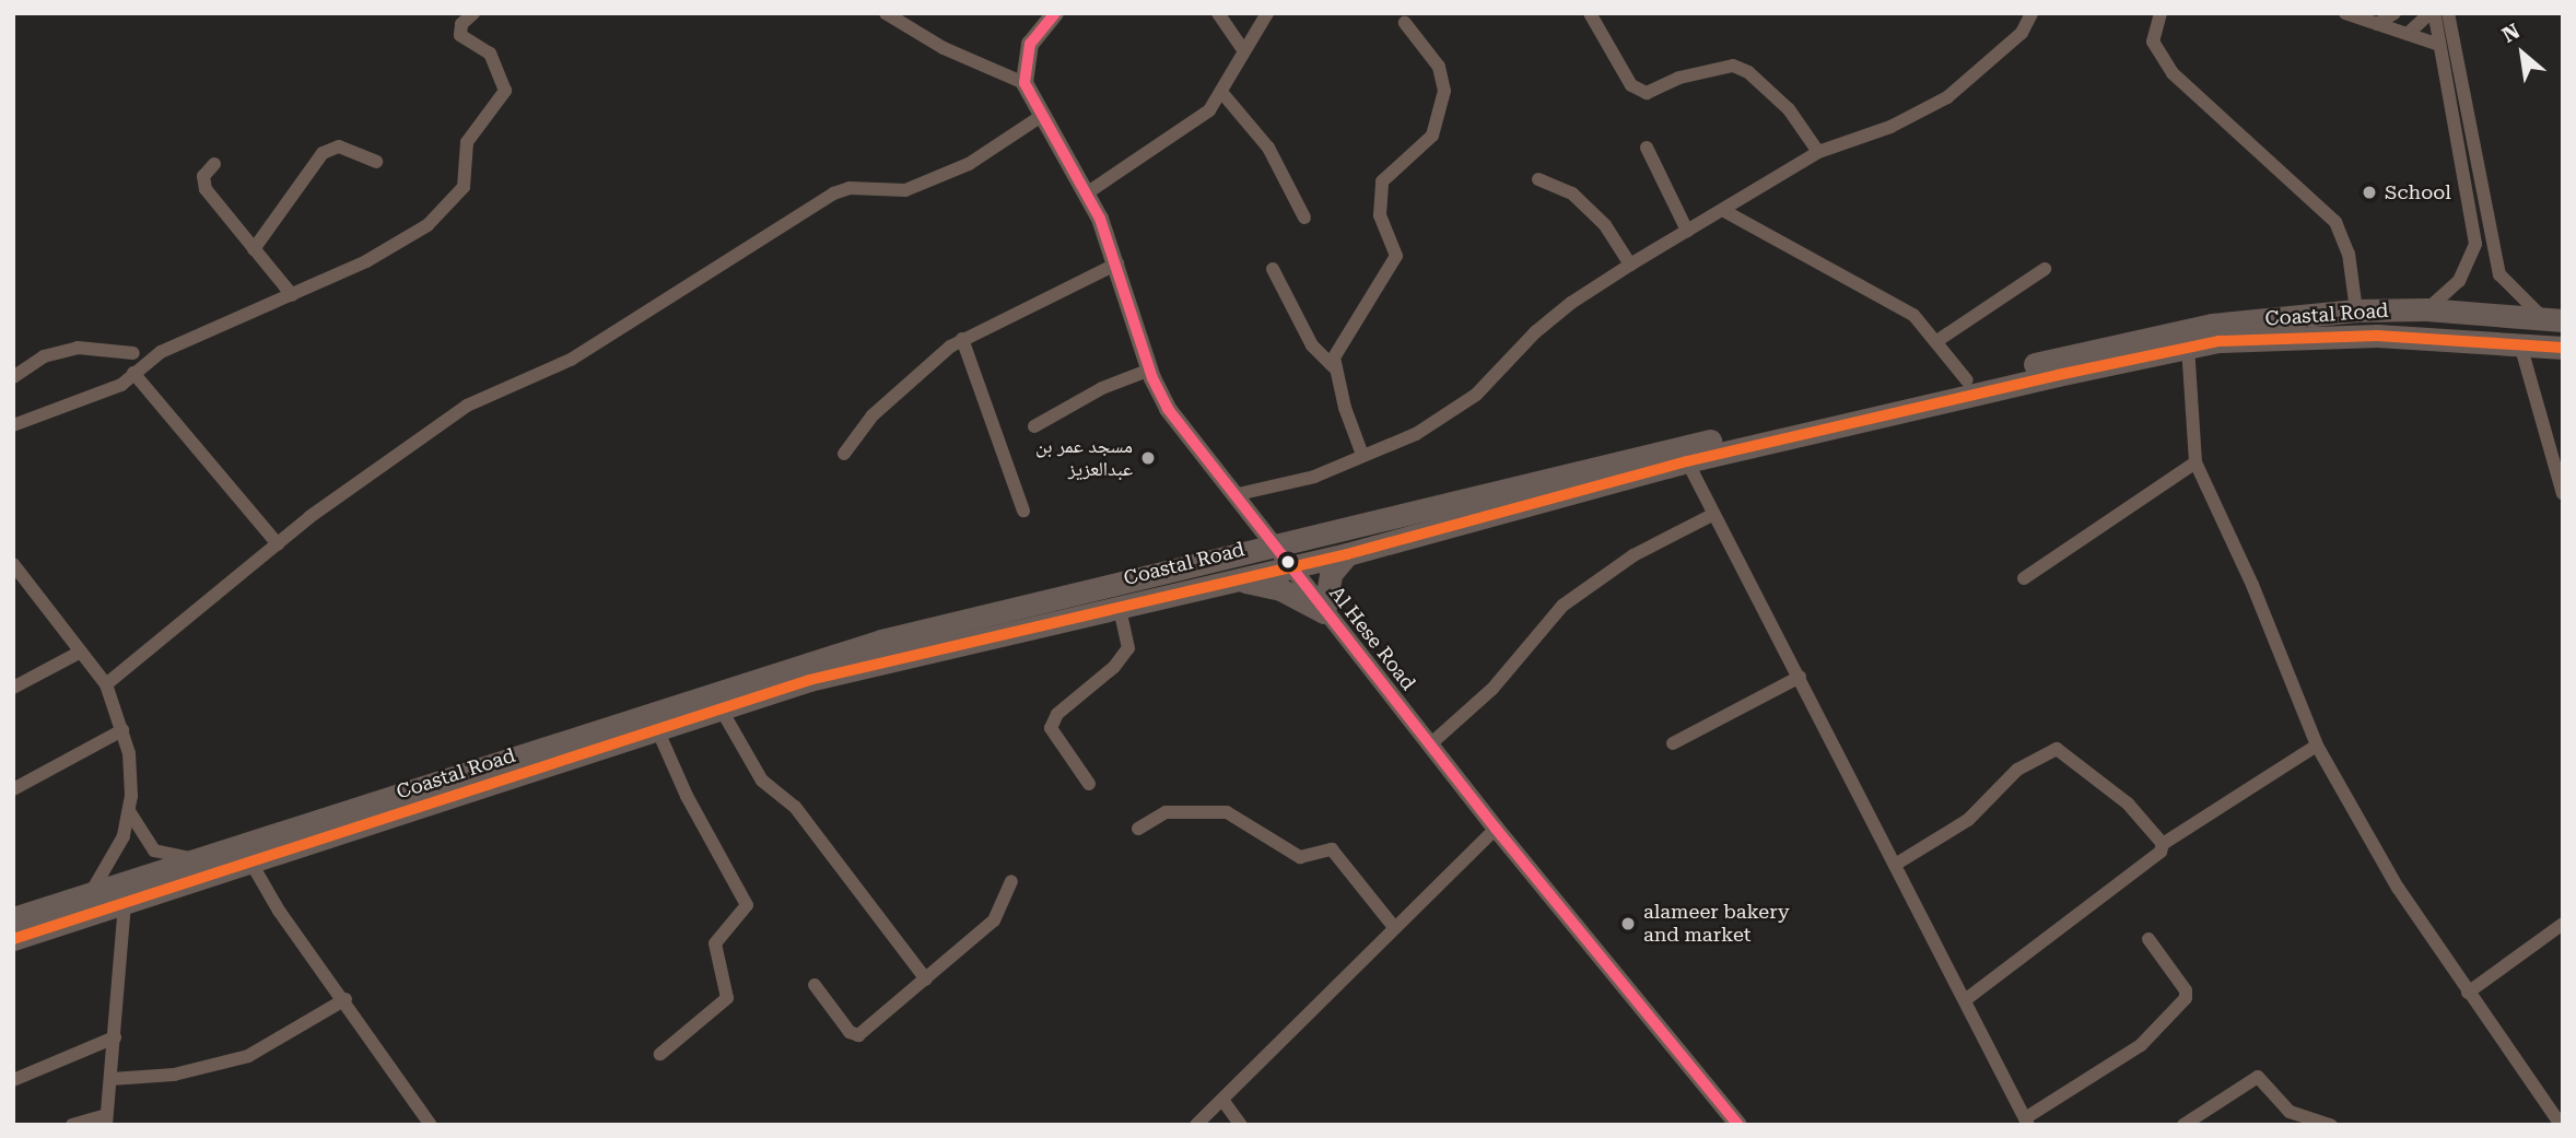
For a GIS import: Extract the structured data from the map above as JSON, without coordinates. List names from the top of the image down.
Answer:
{
  "streets": {
    "highway": ["Coastal Road"],
    "street": ["Al Hese Road"]
  },
  "crossings": [
    ["Coastal Road", "Al Hese Road"]
  ],
  "places": ["School", "مسجد عمر بن عبدالعزيز", "alameer bakery and market"],
  "north": "top left"
}
